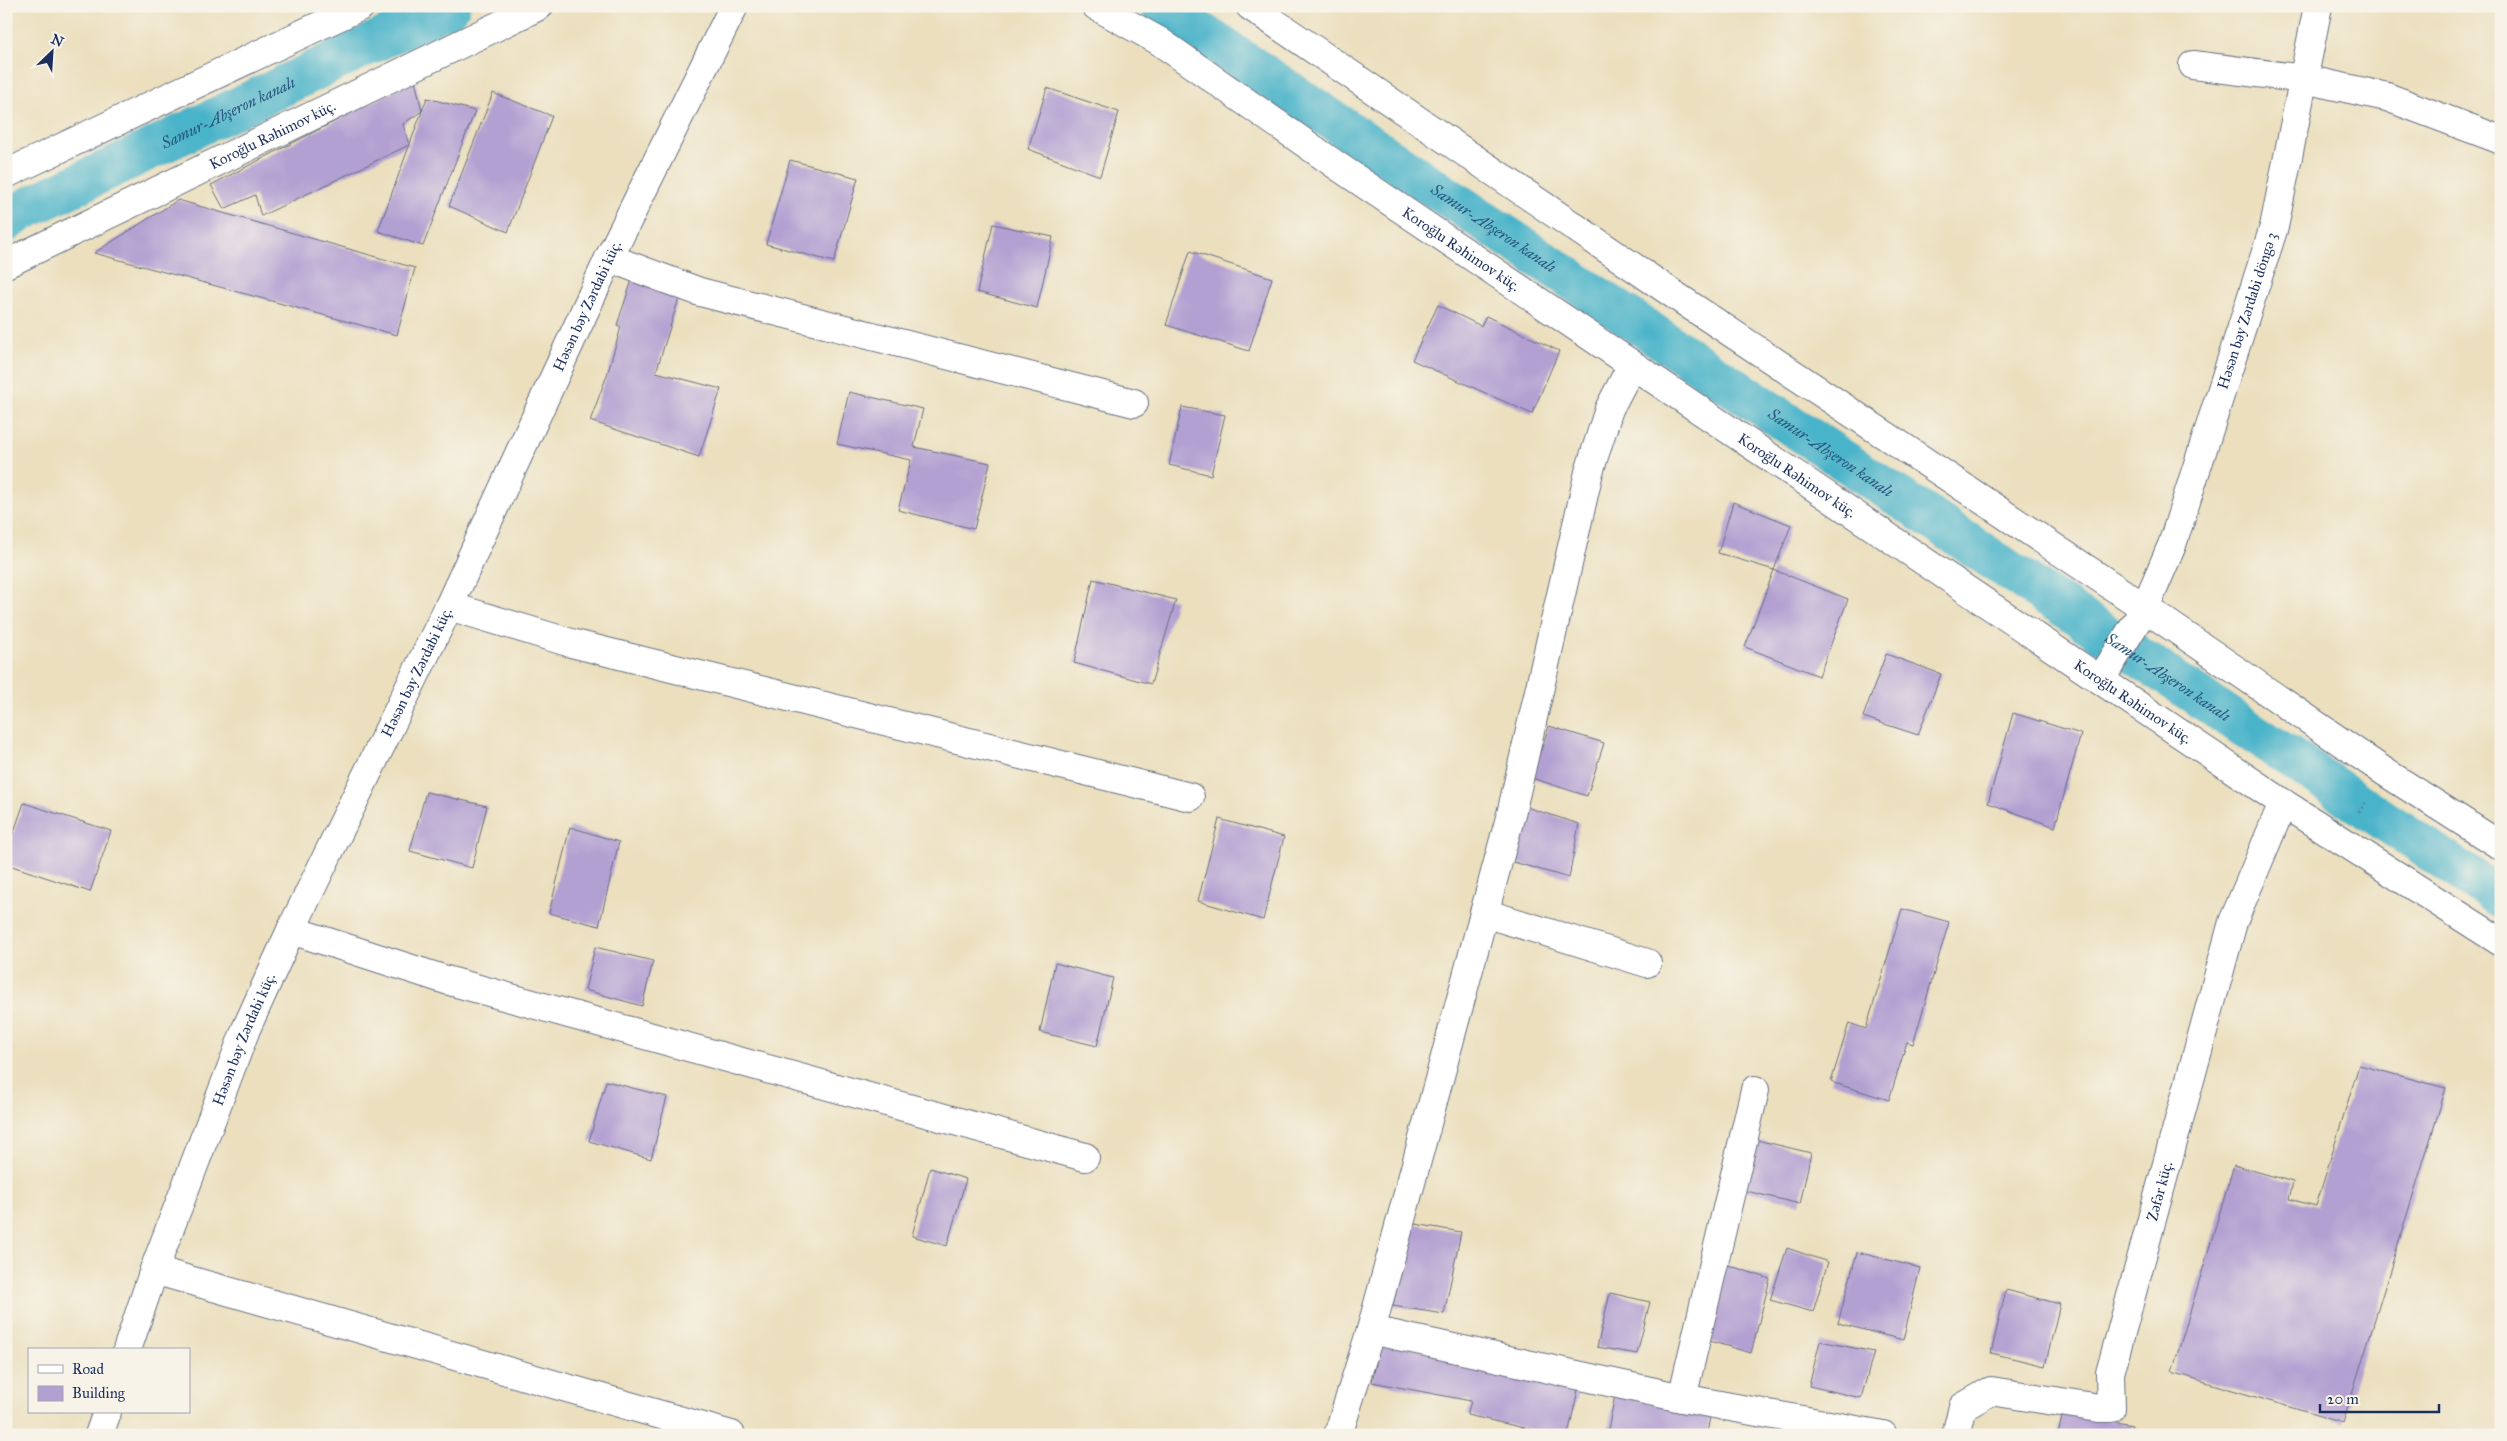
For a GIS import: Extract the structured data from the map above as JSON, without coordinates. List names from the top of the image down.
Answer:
{
  "streets": {
    "street": [
      "Koroğlu Rəhimov küç.",
      "Həsən bəy Zərdabi küç.",
      "Həsən bəy Zərdabi döngə 3",
      "Zəfər küç."
    ]
  },
  "crossings": [
    ["Koroğlu Rəhimov küç.", "Həsən bəy Zərdabi döngə 3"],
    ["Koroğlu Rəhimov küç.", "Zəfər küç."]
  ],
  "water": ["Samur-Abşeron kanalı"],
  "legend": ["Road", "Building"],
  "scale_bar": "20 m",
  "north": "top right"
}
